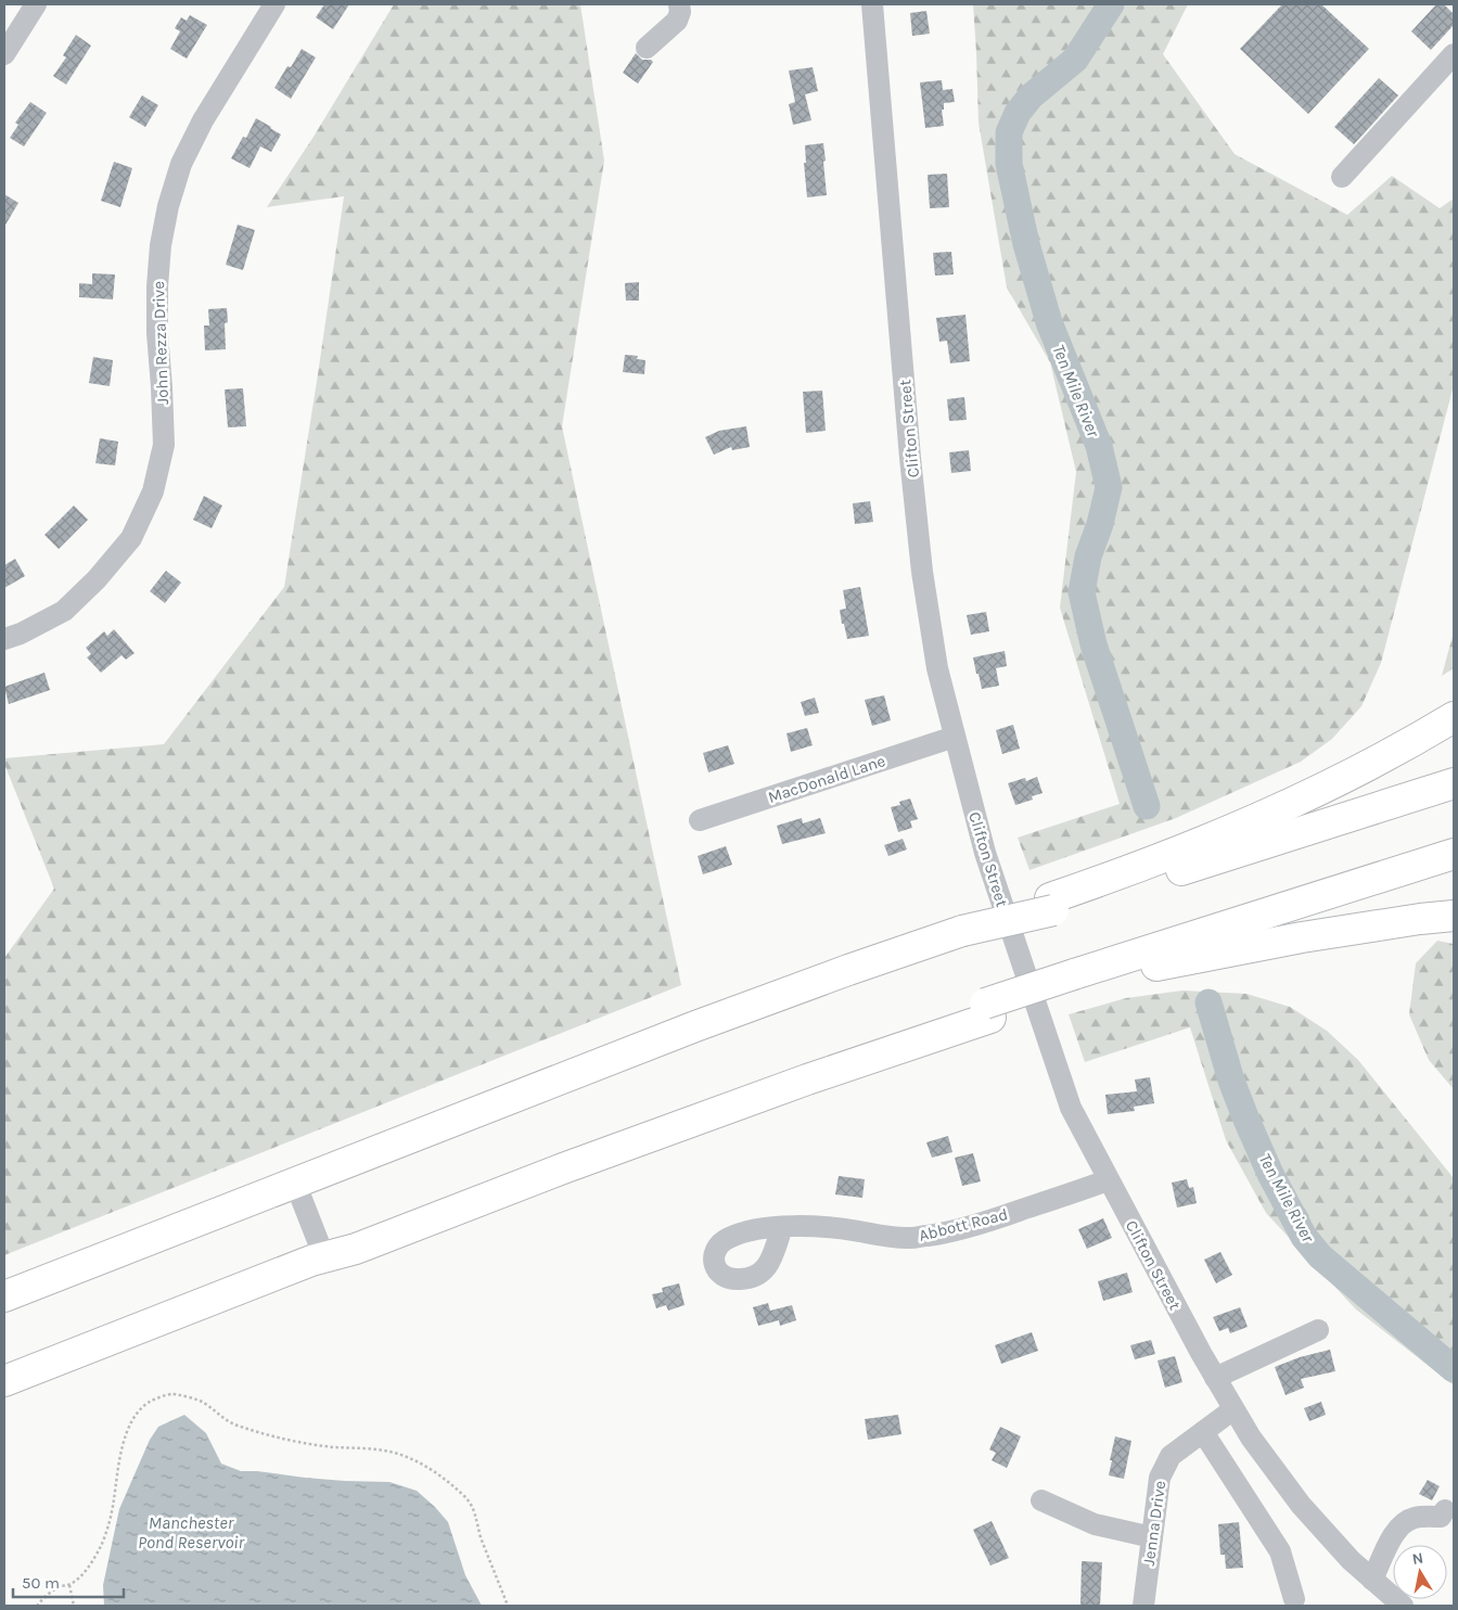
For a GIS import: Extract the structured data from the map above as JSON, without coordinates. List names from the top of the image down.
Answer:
{
  "streets": {
    "street": [
      "John Rezza Drive",
      "Clifton Street",
      "MacDonald Lane",
      "Abbott Road",
      "Jenna Drive"
    ]
  },
  "crossings": [
    ["Clifton Street", "MacDonald Lane"],
    ["Clifton Street", "Abbott Road"],
    ["Clifton Street", "Jenna Drive"]
  ],
  "water": ["Ten Mile River", "Manchester Pond Reservoir"],
  "scale_bar": "50 m",
  "north": "top"
}
